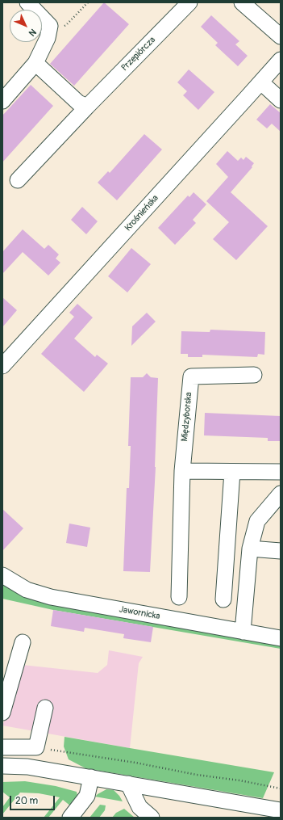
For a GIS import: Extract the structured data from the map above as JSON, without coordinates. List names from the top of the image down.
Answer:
{
  "streets": {
    "street": [
      "Przepiórcza",
      "Krośnieńska",
      "Międzyborska",
      "Jawornicka"
    ]
  },
  "scale_bar": "20 m",
  "north": "bottom right"
}
